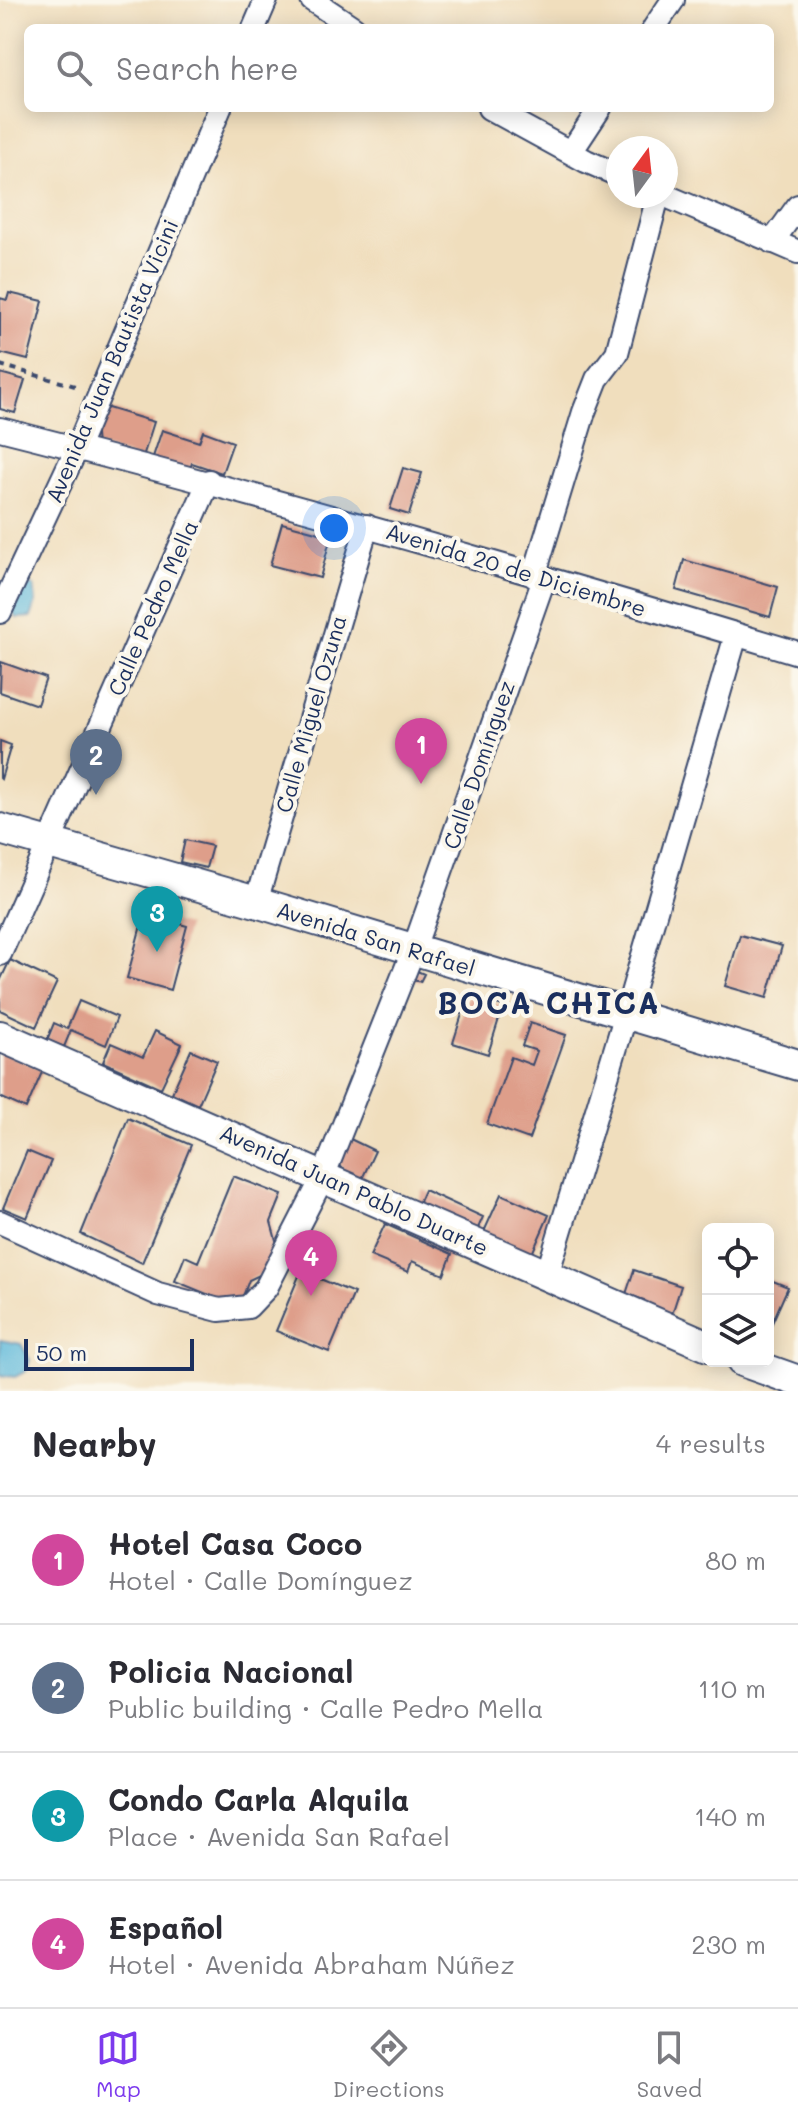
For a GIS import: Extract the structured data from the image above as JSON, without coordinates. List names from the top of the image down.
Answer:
{
  "streets": {
    "street": [
      "Avenida Juan Bautista Vicini",
      "Avenida 20 de Diciembre",
      "Calle Pedro Mella",
      "Calle Miguel Ozuna",
      "Calle Domínguez",
      "Avenida San Rafael",
      "Avenida Juan Pablo Duarte"
    ]
  },
  "crossings": [
    ["Avenida Juan Bautista Vicini", "Avenida 20 de Diciembre"],
    ["Avenida 20 de Diciembre", "Calle Pedro Mella"],
    ["Avenida 20 de Diciembre", "Calle Miguel Ozuna"],
    ["Avenida 20 de Diciembre", "Calle Domínguez"],
    ["Calle Pedro Mella", "Avenida San Rafael"],
    ["Calle Miguel Ozuna", "Avenida San Rafael"],
    ["Calle Domínguez", "Avenida San Rafael"],
    ["Calle Domínguez", "Avenida Juan Pablo Duarte"]
  ],
  "districts": ["BOCA CHICA"],
  "scale_bar": "50 m",
  "north": "top",
  "page": {
    "search": "Search here",
    "pins": [
      "1",
      "2",
      "3",
      "4"
    ],
    "scale": "50 m",
    "heading": ["Nearby", "4 results"],
    "list": [
      {
        "mark": "1",
        "name": "Hotel Casa Coco",
        "note": "Hotel · Calle Domínguez",
        "value": "80 m"
      },
      {
        "mark": "2",
        "name": "Policia Nacional",
        "note": "Public building · Calle Pedro Mella",
        "value": "110 m"
      },
      {
        "mark": "3",
        "name": "Condo Carla Alquila",
        "note": "Place · Avenida San Rafael",
        "value": "140 m"
      },
      {
        "mark": "4",
        "name": "Español",
        "note": "Hotel · Avenida Abraham Núñez",
        "value": "230 m"
      }
    ],
    "nav": ["Map", "Directions", "Saved"]
  }
}
